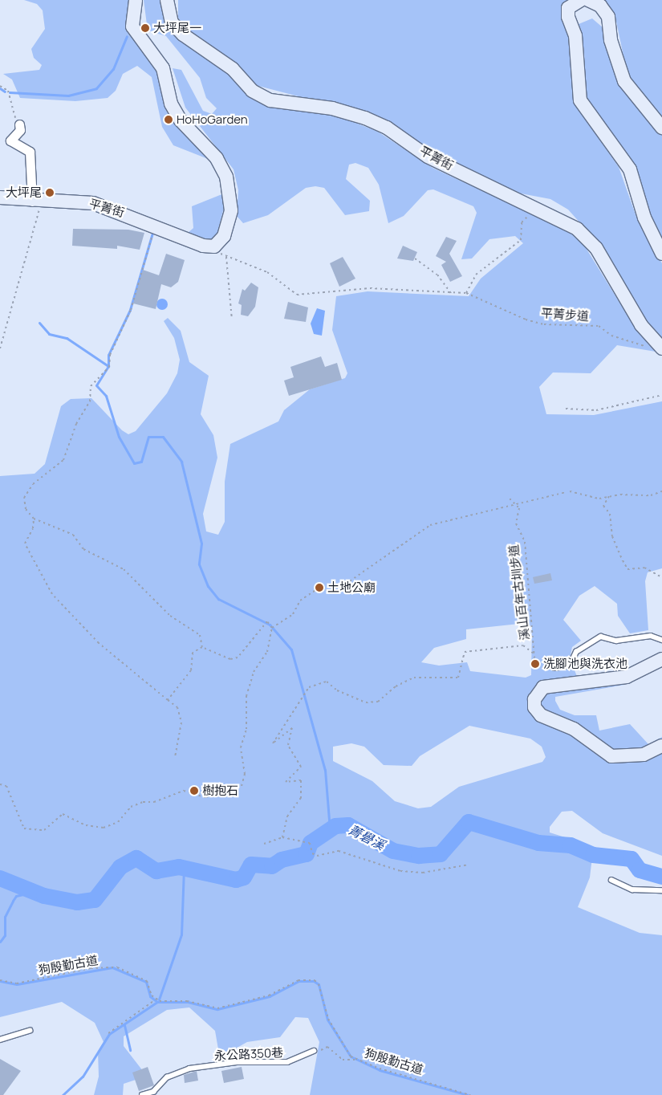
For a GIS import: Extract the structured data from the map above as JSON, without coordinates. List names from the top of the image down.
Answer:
{
  "streets": {
    "street": ["平菁街"],
    "lane": ["永公路350巷"],
    "path": ["平菁步道", "溪山百年古圳步道", "狗殷勤古道"]
  },
  "water": ["菁礐溪"],
  "places": [
    "大坪尾一",
    "HoHoGarden",
    "大坪尾",
    "土地公廟",
    "洗腳池與洗衣池",
    "樹抱石"
  ]
}
